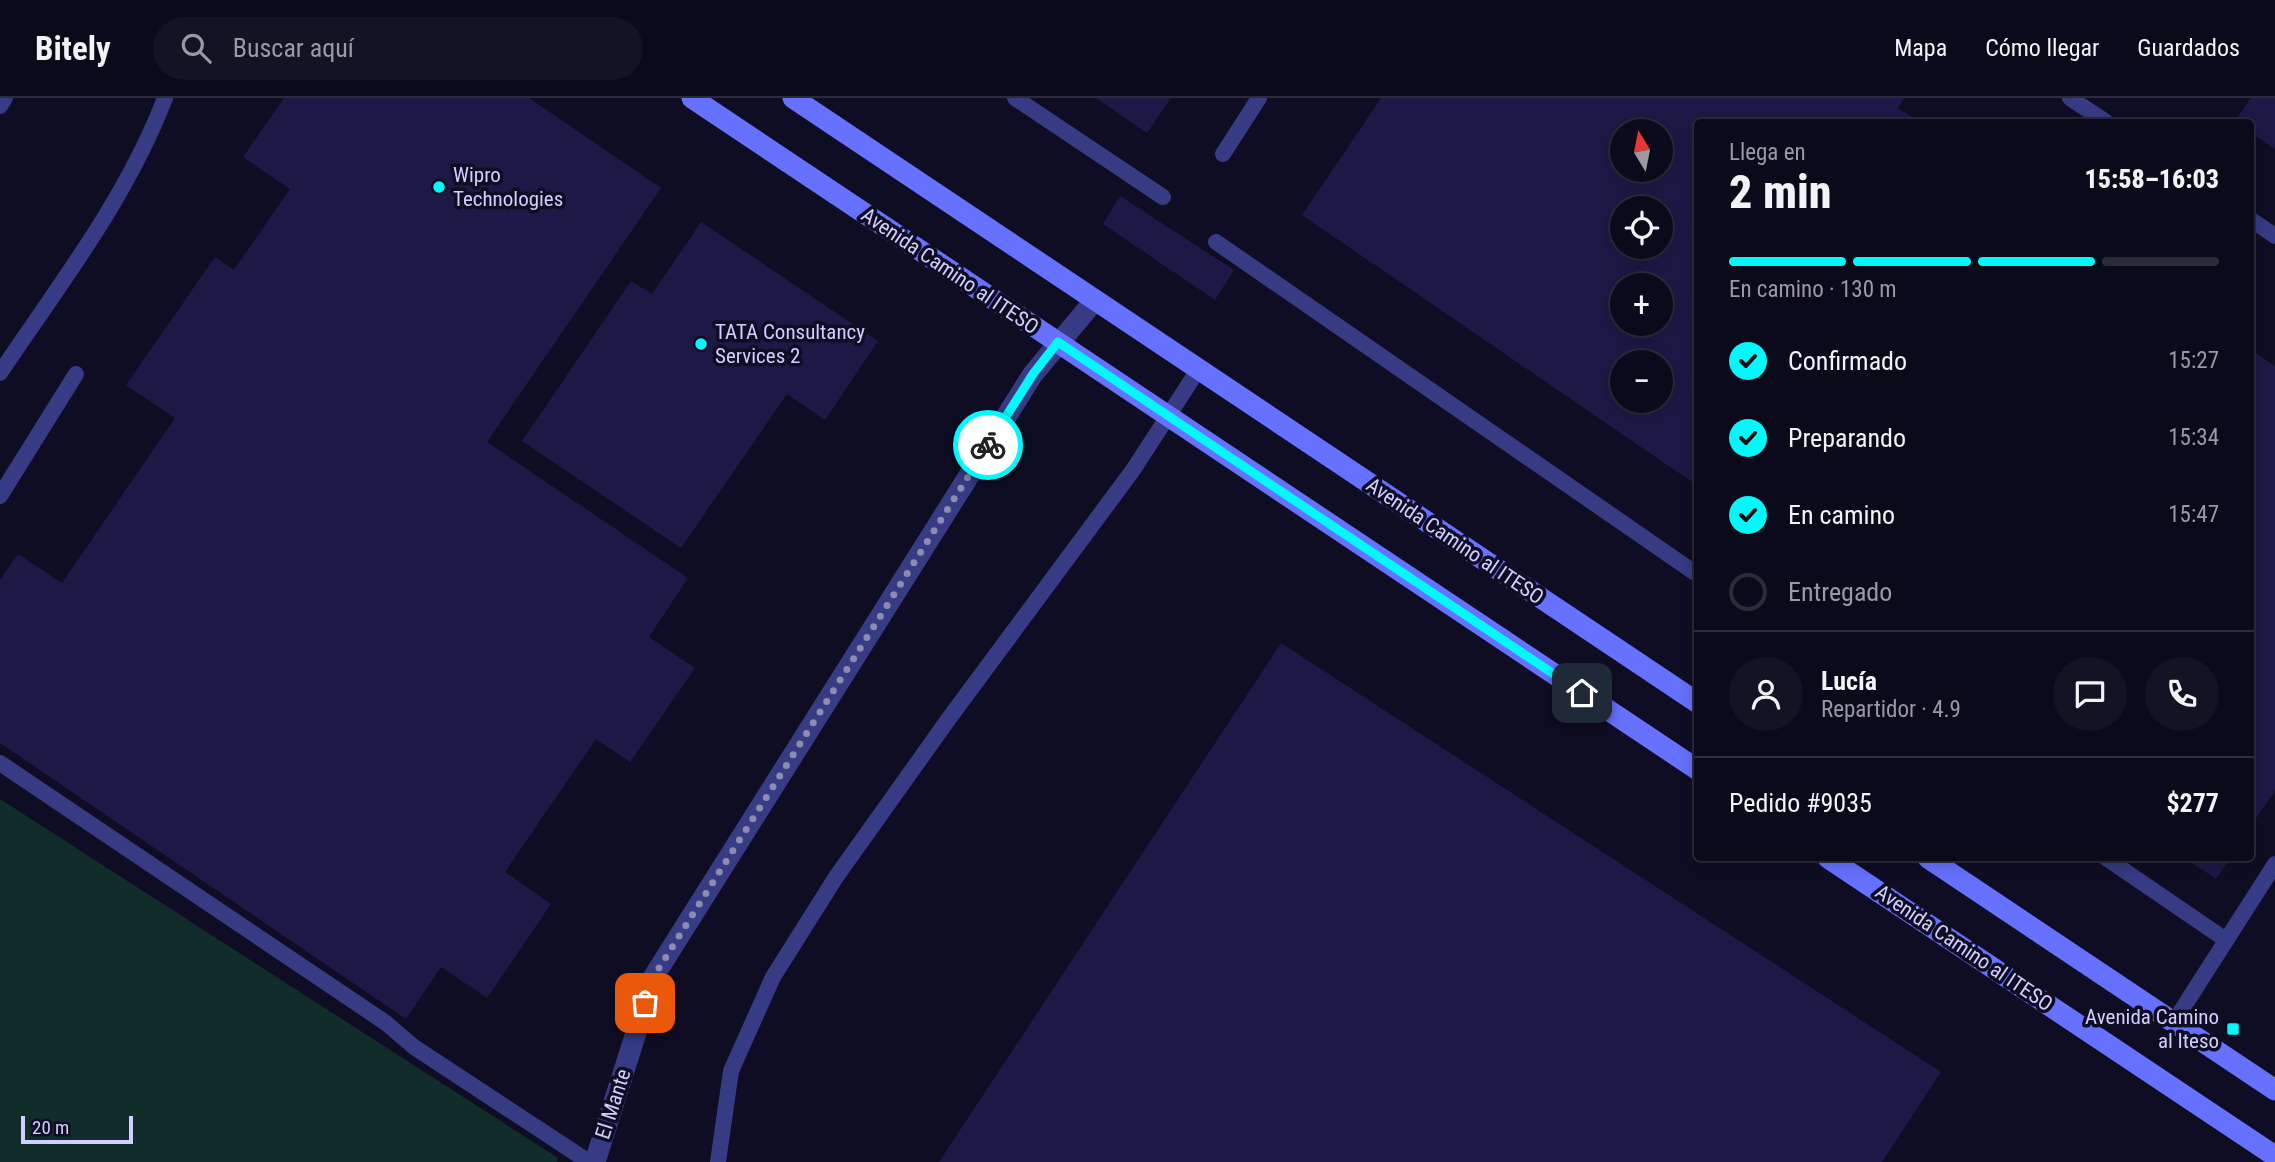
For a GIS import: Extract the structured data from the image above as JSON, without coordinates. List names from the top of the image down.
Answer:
{
  "streets": {
    "main road": ["Avenida Camino al ITESO"],
    "street": ["El Mante"]
  },
  "crossings": [
    ["Avenida Camino al ITESO", "El Mante"]
  ],
  "places": {
    "other": ["Wipro Technologies", "TATA Consultancy Services 2"],
    "transit": ["Avenida Camino al Iteso"]
  },
  "scale_bar": "20 m",
  "north": "top",
  "page": {
    "header": "Bitely",
    "search": "Buscar aquí",
    "nav": ["Mapa", "Cómo llegar", "Guardados"],
    "map_buttons": ["+", "−"],
    "heading": ["2 min", "Llega en", "15:58–16:03"],
    "panel": [
      "Lucía",
      "Repartidor · 4.9",
      "Pedido #9035",
      "$277"
    ],
    "bar": "En camino · 130 m",
    "list": [
      ["Confirmado", "15:27"],
      ["Preparando", "15:34"],
      ["En camino", "15:47"],
      "Entregado"
    ],
    "scale": "20 m"
  }
}
